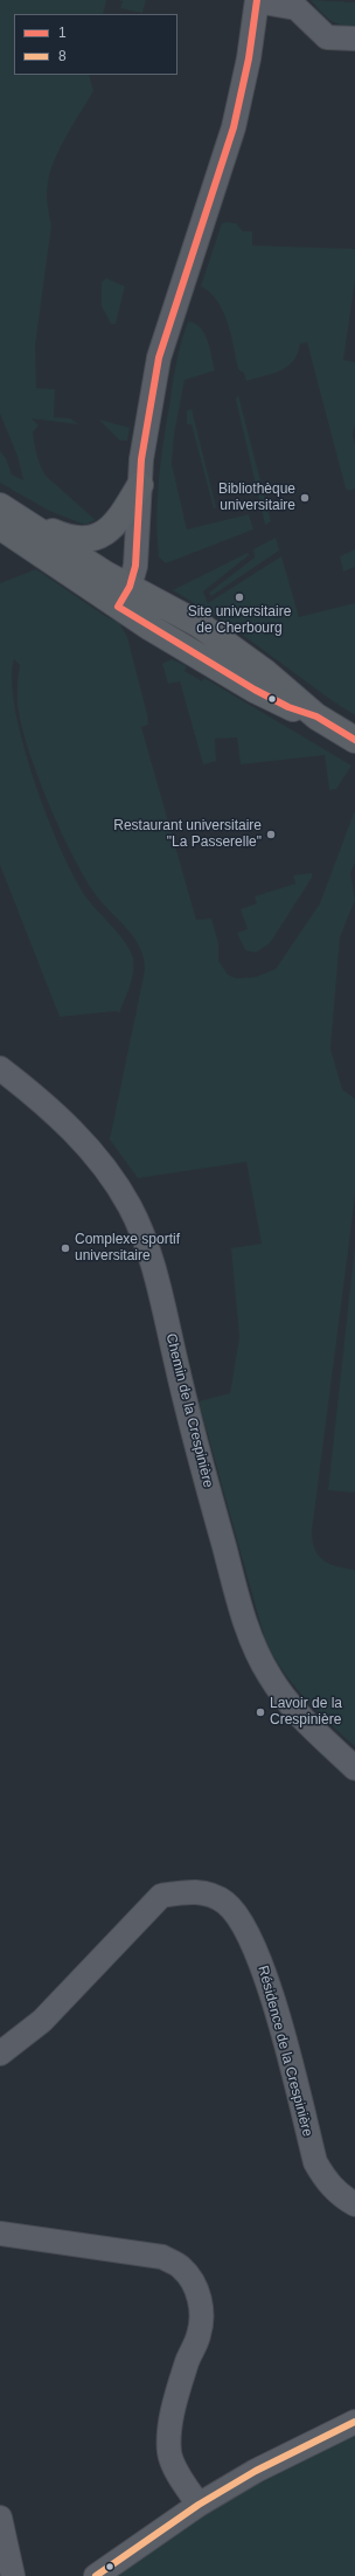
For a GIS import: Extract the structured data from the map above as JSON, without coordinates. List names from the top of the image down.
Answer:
{
  "streets": {
    "street": ["Chemin de la Crespinière", "Résidence de la Crespinière"]
  },
  "places": [
    "Bibliothèque universitaire",
    "Site universitaire de Cherbourg",
    "Restaurant universitaire \"La Passerelle\"",
    "Complexe sportif universitaire",
    "Lavoir de la Crespinière"
  ],
  "lines": ["transit line 1", "transit line 8"],
  "legend": ["1", "8"]
}
